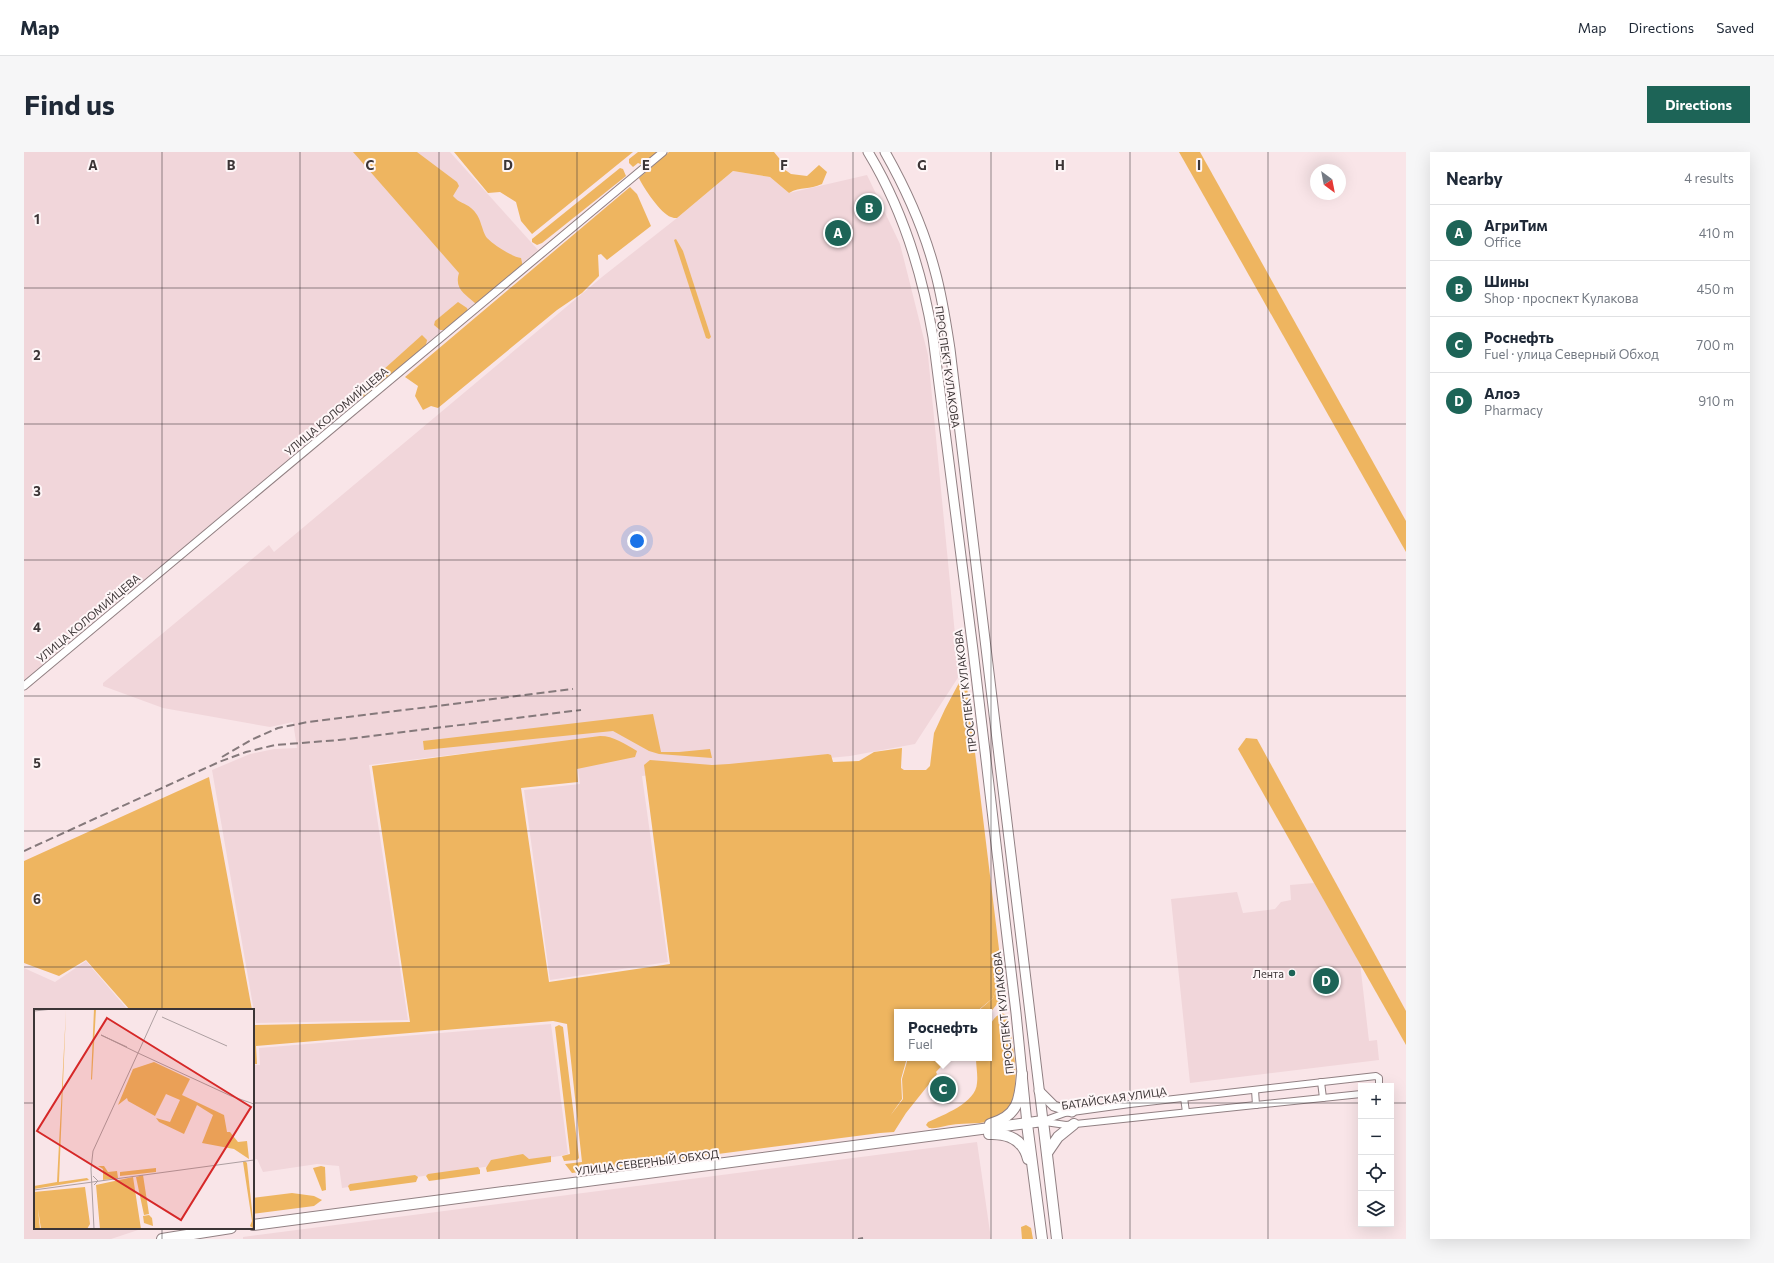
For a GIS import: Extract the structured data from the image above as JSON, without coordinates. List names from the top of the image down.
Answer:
{
  "streets": {
    "highway": ["ПРОСПЕКТ КУЛАКОВА", "УЛИЦА СЕВЕРНЫЙ ОБХОД"],
    "street": ["УЛИЦА КОЛОМИЙЦЕВА", "БАТАЙСКАЯ УЛИЦА"]
  },
  "crossings": [
    ["ПРОСПЕКТ КУЛАКОВА", "БАТАЙСКАЯ УЛИЦА"],
    ["ПРОСПЕКТ КУЛАКОВА", "УЛИЦА СЕВЕРНЫЙ ОБХОД"],
    ["БАТАЙСКАЯ УЛИЦА", "УЛИЦА СЕВЕРНЫЙ ОБХОД"]
  ],
  "places": ["Лента"],
  "north": "bottom right",
  "page": {
    "header": "Map",
    "nav": ["Map", "Directions", "Saved"],
    "buttons": "Directions",
    "title": "Find us",
    "heading": ["Nearby", "4 results"],
    "pins": [
      "B",
      "A",
      "D",
      "C"
    ],
    "list": [
      {
        "mark": "A",
        "name": "АгриТим",
        "note": "Office",
        "value": "410 m"
      },
      {
        "mark": "B",
        "name": "Шины",
        "note": "Shop · проспект Кулакова",
        "value": "450 m"
      },
      {
        "mark": "C",
        "name": "Роснефть",
        "note": "Fuel · улица Северный Обход",
        "value": "700 m"
      },
      {
        "mark": "D",
        "name": "Алоэ",
        "note": "Pharmacy",
        "value": "910 m"
      }
    ],
    "popup": ["Роснефть", "Fuel"],
    "map_buttons": ["+", "−"]
  },
  "grid": {
    "columns": [
      "A",
      "B",
      "C",
      "D",
      "E",
      "F",
      "G",
      "H",
      "I"
    ],
    "rows": [
      "1",
      "2",
      "3",
      "4",
      "5",
      "6"
    ]
  }
}
